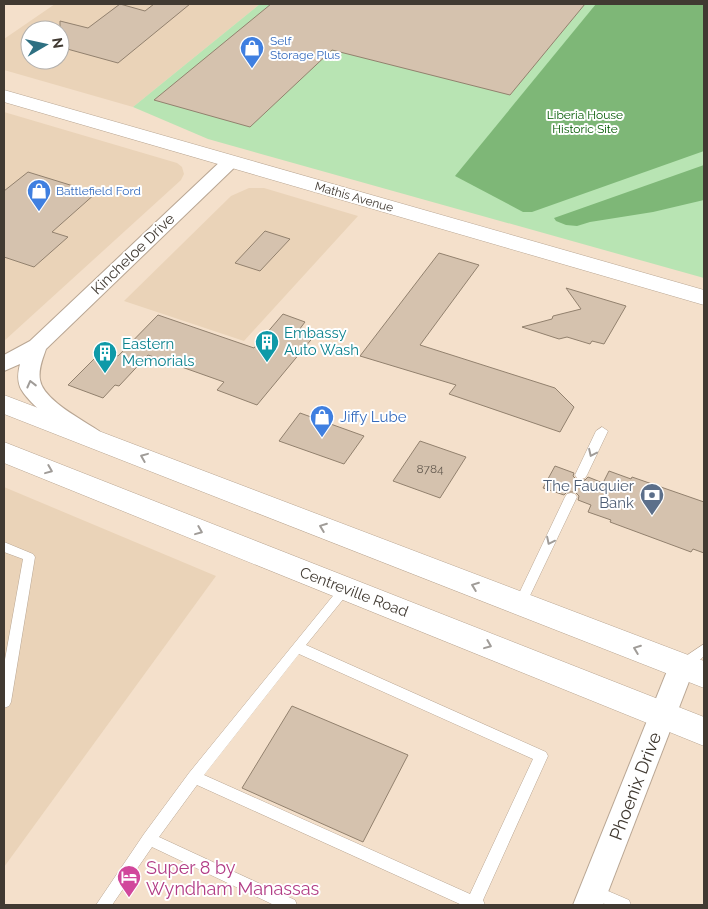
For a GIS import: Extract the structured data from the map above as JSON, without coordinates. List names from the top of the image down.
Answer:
{
  "streets": {
    "main road": ["Mathis Avenue", "Centreville Road"],
    "street": ["Kincheloe Drive", "Phoenix Drive"]
  },
  "crossings": [
    ["Mathis Avenue", "Kincheloe Drive"],
    ["Centreville Road", "Phoenix Drive"]
  ],
  "parks": ["Liberia House Historic Site"],
  "places": {
    "shop": ["Self Storage Plus", "Battlefield Ford", "Jiffy Lube"],
    "building": ["Embassy Auto Wash", "Eastern Memorials"],
    "bank": ["The Fauquier Bank"],
    "hotel": ["Super 8 by Wyndham Manassas"]
  },
  "house_numbers": ["8784"],
  "north": "right"
}
